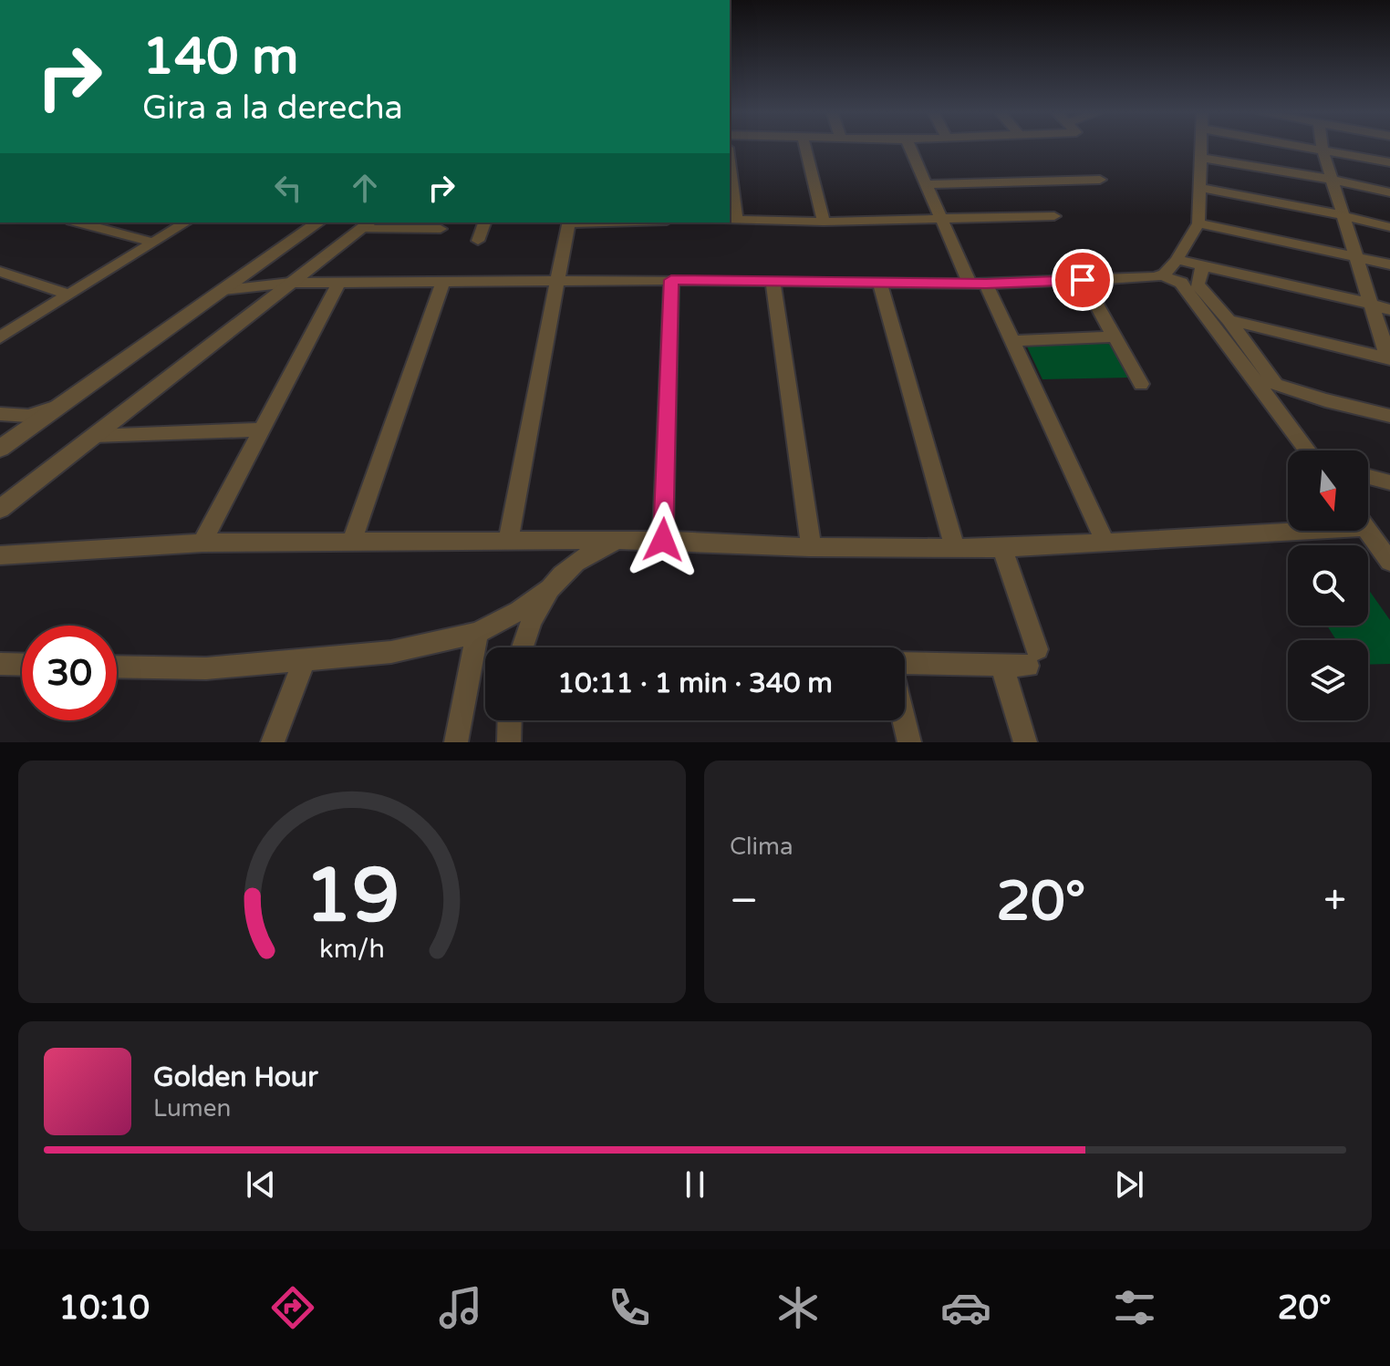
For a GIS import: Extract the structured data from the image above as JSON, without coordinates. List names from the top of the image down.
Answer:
{
  "north": "bottom",
  "page": {
    "turn": ["140 m", "Gira a la derecha"],
    "limit": "30",
    "trip": "10:11 · 1 min · 340 m",
    "tile": "Clima",
    "heat": ["−", "20°", "+"],
    "song": ["Golden Hour", "Lumen"],
    "tabs": ["10:10", "20°"],
    "gauge": ["19", "km/h"]
  }
}
